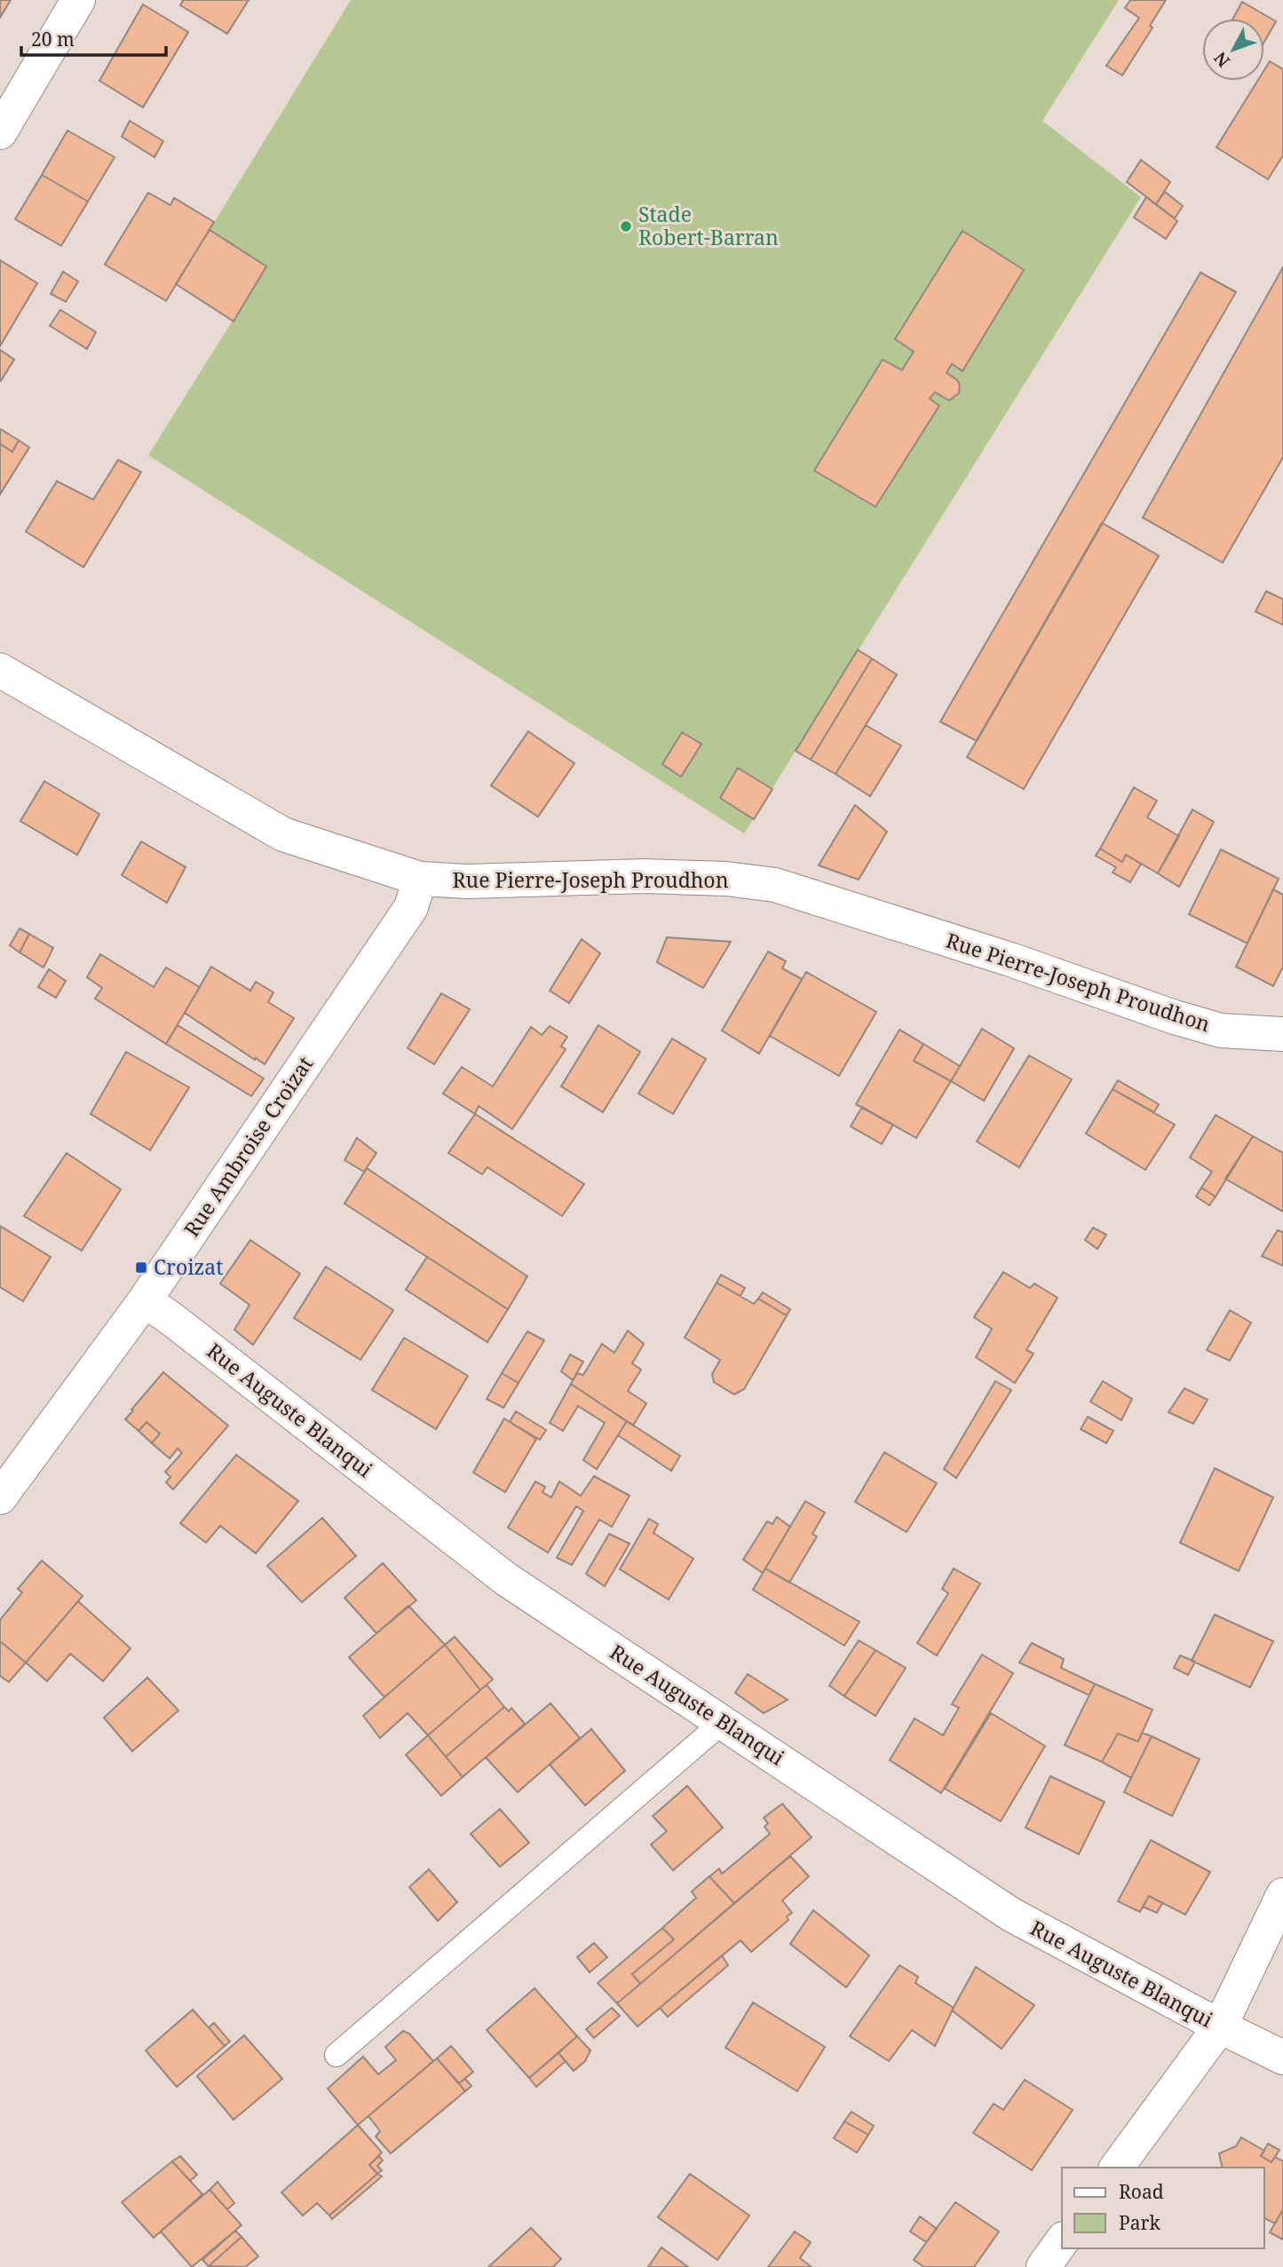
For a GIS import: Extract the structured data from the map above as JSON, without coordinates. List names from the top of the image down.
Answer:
{
  "streets": {
    "street": ["Rue Pierre-Joseph Proudhon", "Rue Ambroise Croizat", "Rue Auguste Blanqui"]
  },
  "crossings": [
    ["Rue Pierre-Joseph Proudhon", "Rue Ambroise Croizat"],
    ["Rue Ambroise Croizat", "Rue Auguste Blanqui"]
  ],
  "places": {
    "other": ["Stade Robert-Barran"],
    "transit": ["Croizat"]
  },
  "legend": ["Road", "Park"],
  "scale_bar": "20 m",
  "north": "bottom left"
}
